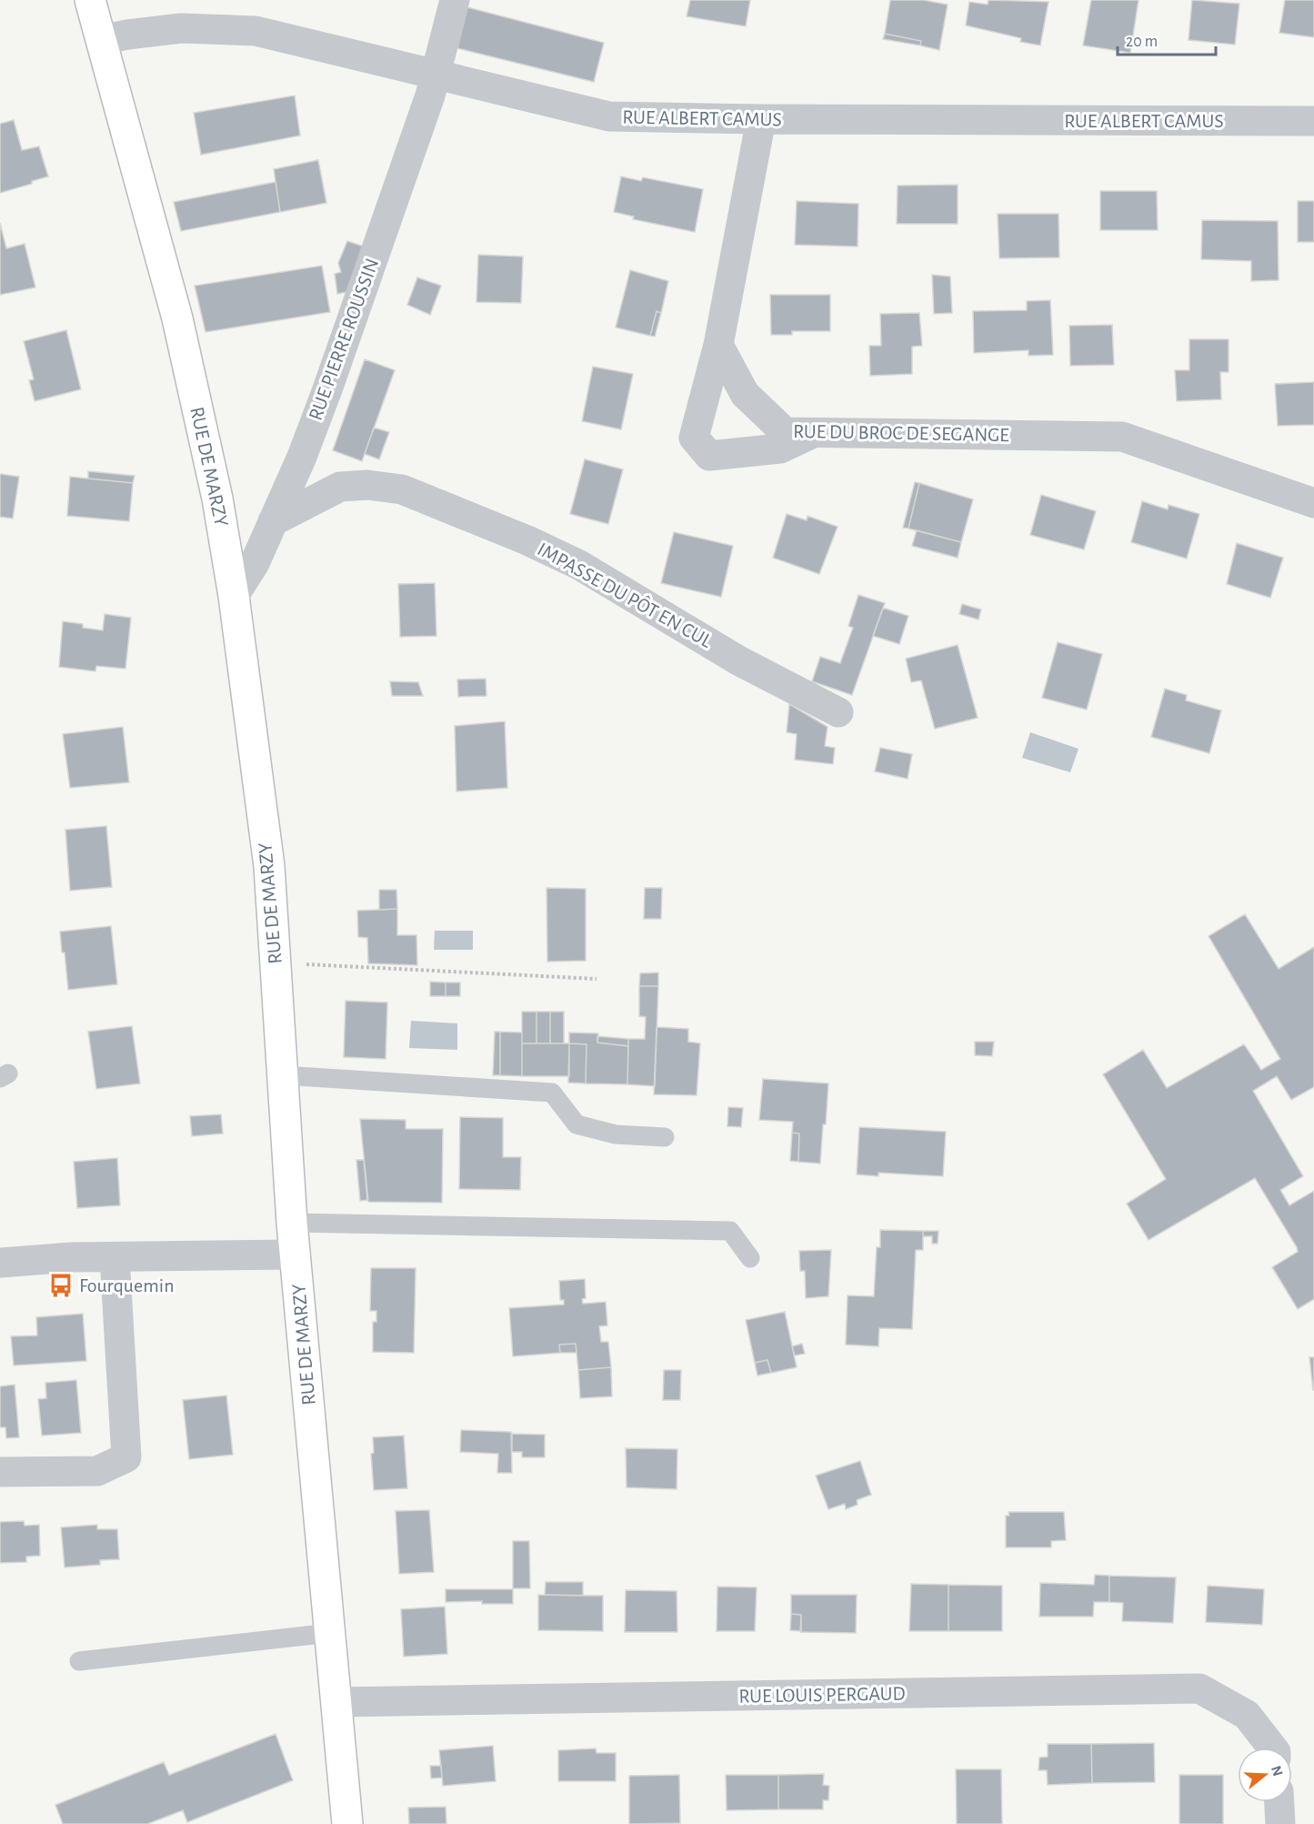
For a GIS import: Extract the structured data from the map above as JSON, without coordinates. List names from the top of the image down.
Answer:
{
  "streets": {
    "main road": ["RUE DE MARZY"],
    "street": [
      "RUE ALBERT CAMUS",
      "RUE PIERRE ROUSSIN",
      "RUE DU BROC DE SEGANGE",
      "IMPASSE DU PÔT EN CUL",
      "RUE LOUIS PERGAUD"
    ]
  },
  "crossings": [
    ["RUE ALBERT CAMUS", "RUE PIERRE ROUSSIN"],
    ["RUE ALBERT CAMUS", "RUE DE MARZY"],
    ["RUE PIERRE ROUSSIN", "RUE DE MARZY"],
    ["RUE DE MARZY", "RUE LOUIS PERGAUD"]
  ],
  "places": {
    "bus stop": ["Fourquemin"]
  },
  "scale_bar": "20 m",
  "north": "right"
}
